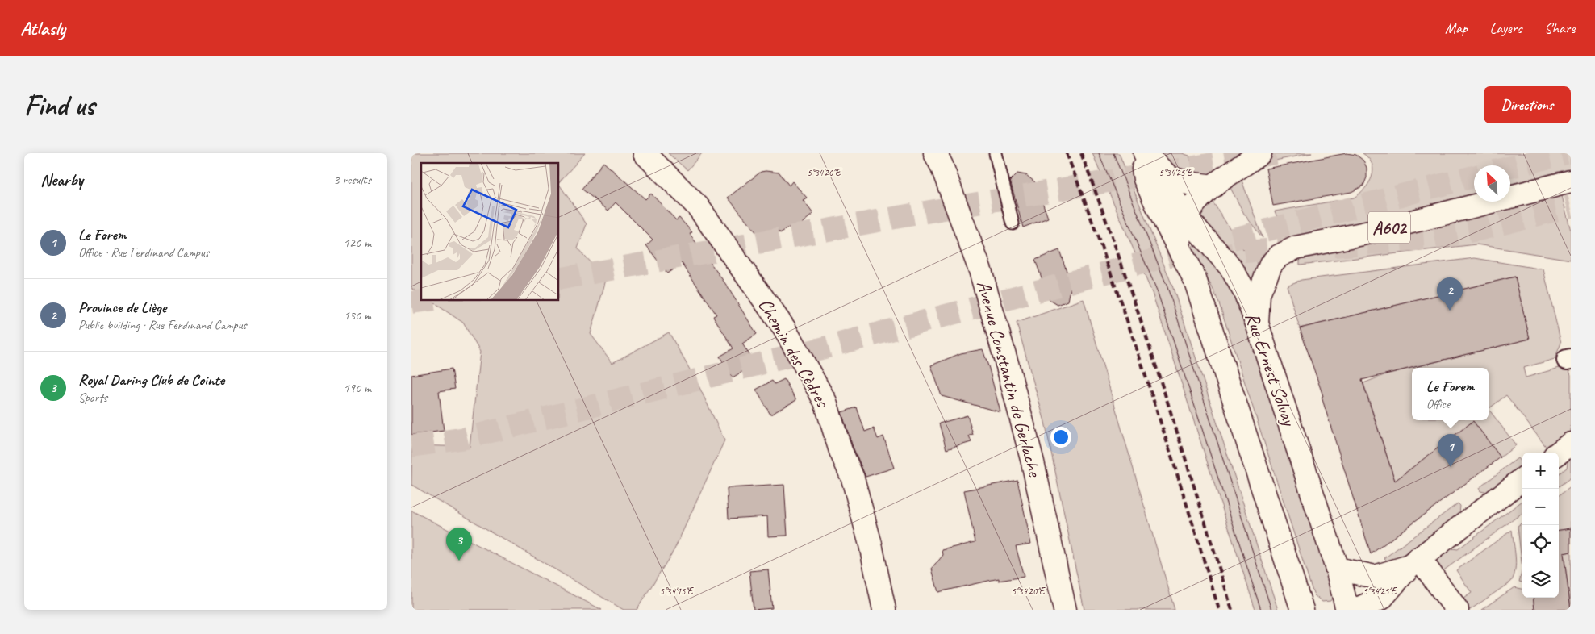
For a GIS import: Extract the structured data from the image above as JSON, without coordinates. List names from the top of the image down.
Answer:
{
  "streets": {
    "main road": [
      "A602",
      "Chemin des Cèdres",
      "Rue Ernest Solvay",
      "Avenue Constantin de Gerlache"
    ]
  },
  "crossings": [
    ["A602", "Rue Ernest Solvay"]
  ],
  "north": "top left",
  "page": {
    "header": "Atlasly",
    "nav": ["Map", "Layers", "Share"],
    "buttons": "Directions",
    "title": "Find us",
    "heading": ["Nearby", "3 results"],
    "list": [
      {
        "mark": "1",
        "name": "Le Forem",
        "note": "Office · Rue Ferdinand Campus",
        "value": "120 m"
      },
      {
        "mark": "2",
        "name": "Province de Liège",
        "note": "Public building · Rue Ferdinand Campus",
        "value": "130 m"
      },
      {
        "mark": "3",
        "name": "Royal Daring Club de Cointe",
        "note": "Sports",
        "value": "190 m"
      }
    ],
    "pins": ["2", "1", "3"],
    "popup": ["Le Forem", "Office"],
    "map_buttons": ["+", "−"]
  },
  "coordinates": ["5°34'25\"E", "5°34'20\"E", "5°34'15\"E"]
}
